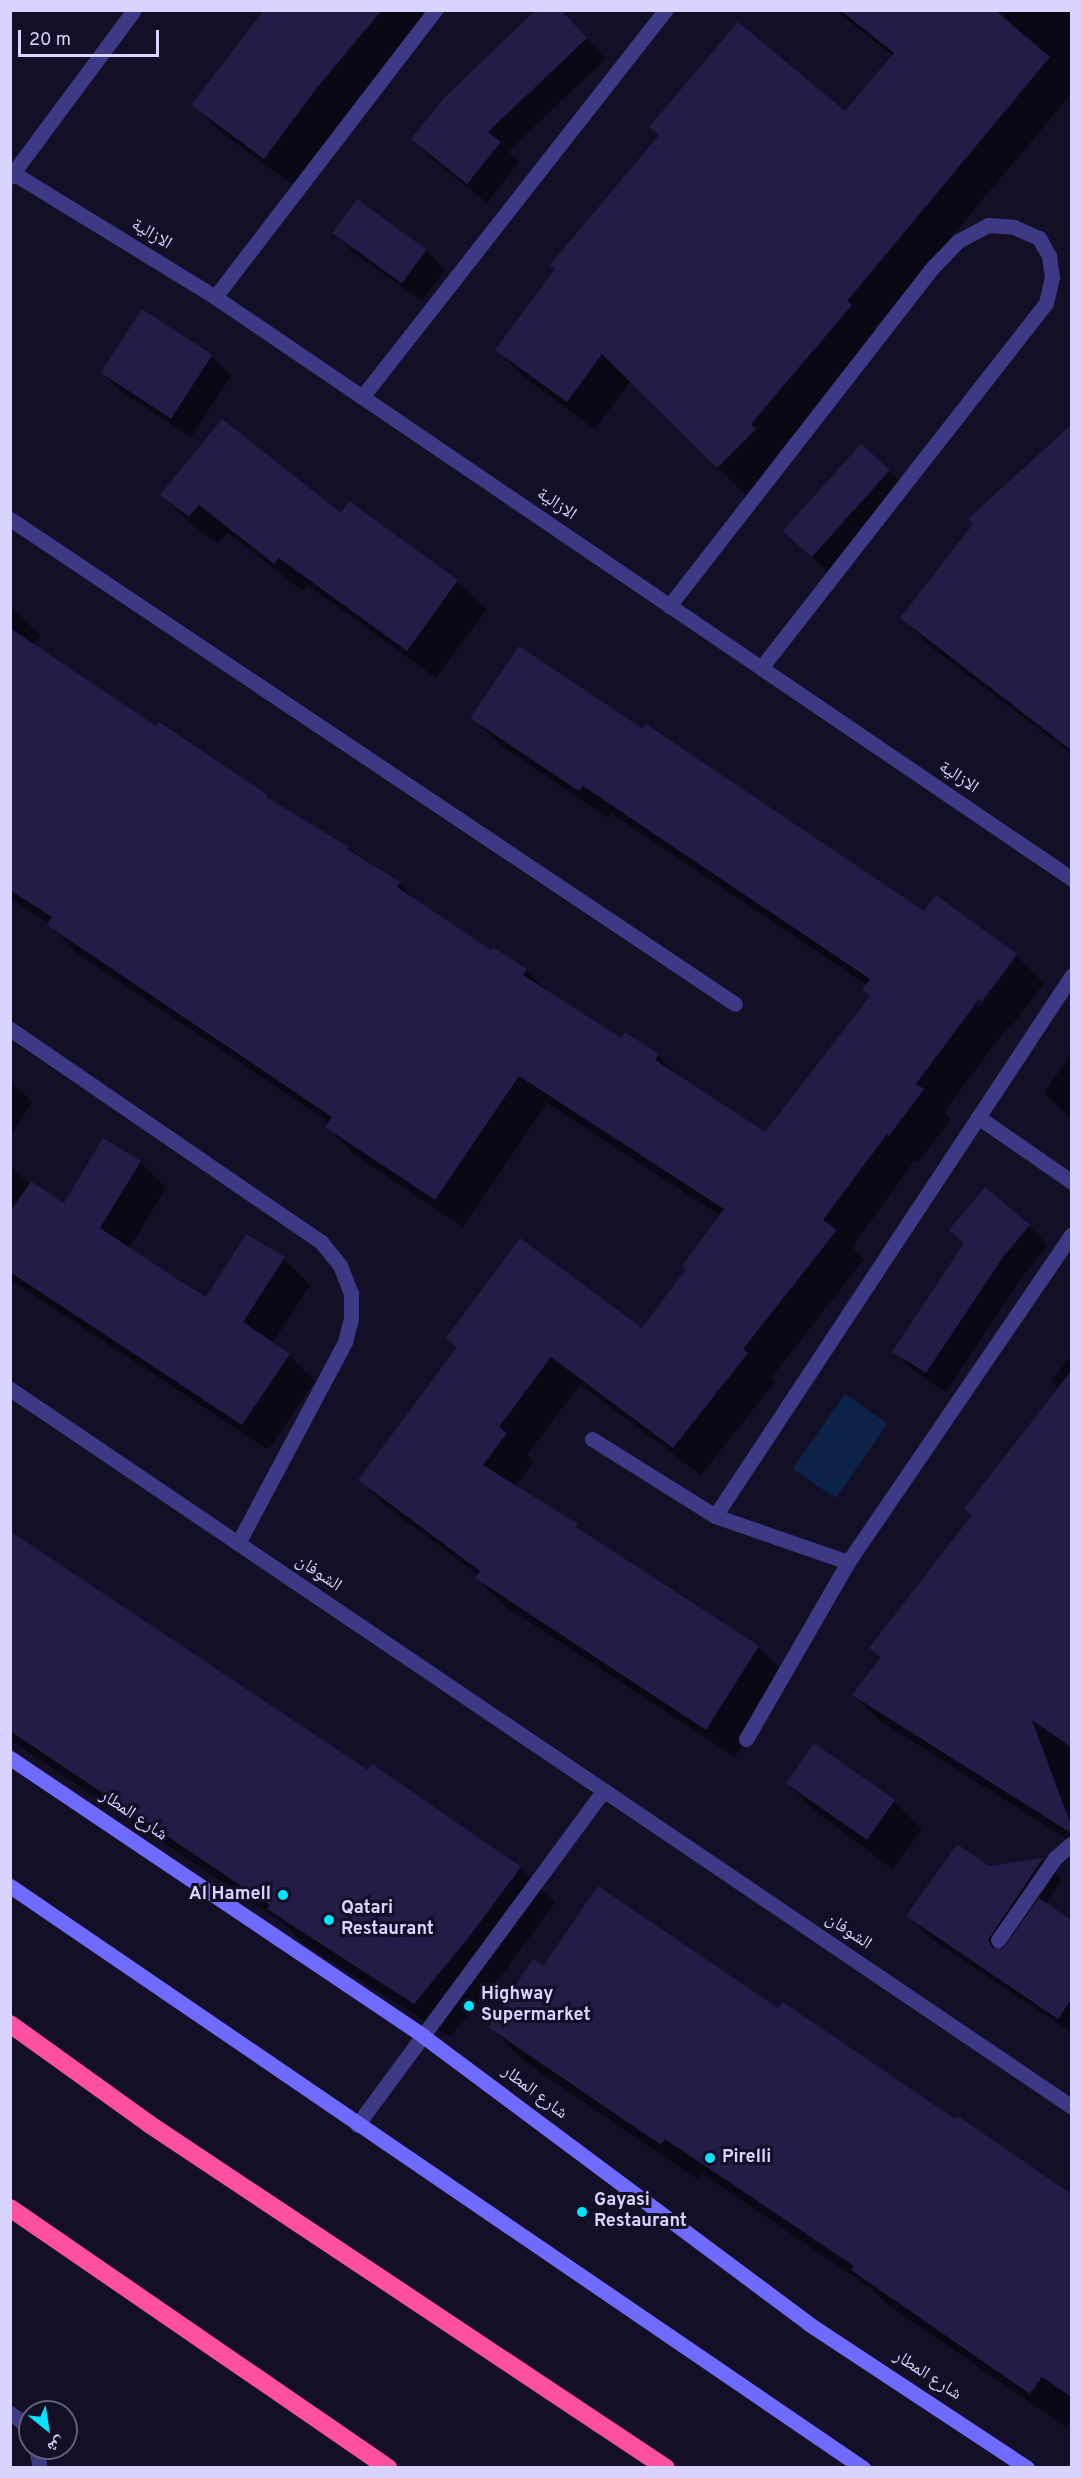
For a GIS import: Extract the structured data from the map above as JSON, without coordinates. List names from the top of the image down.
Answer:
{
  "streets": {
    "street": ["الازالية", "الشوفان", "شارع المطار"]
  },
  "places": [
    "Al Hamell",
    "Qatari Restaurant",
    "Highway Supermarket",
    "Pirelli",
    "Gayasi Restaurant"
  ],
  "scale_bar": "20 m",
  "north": "bottom right"
}
